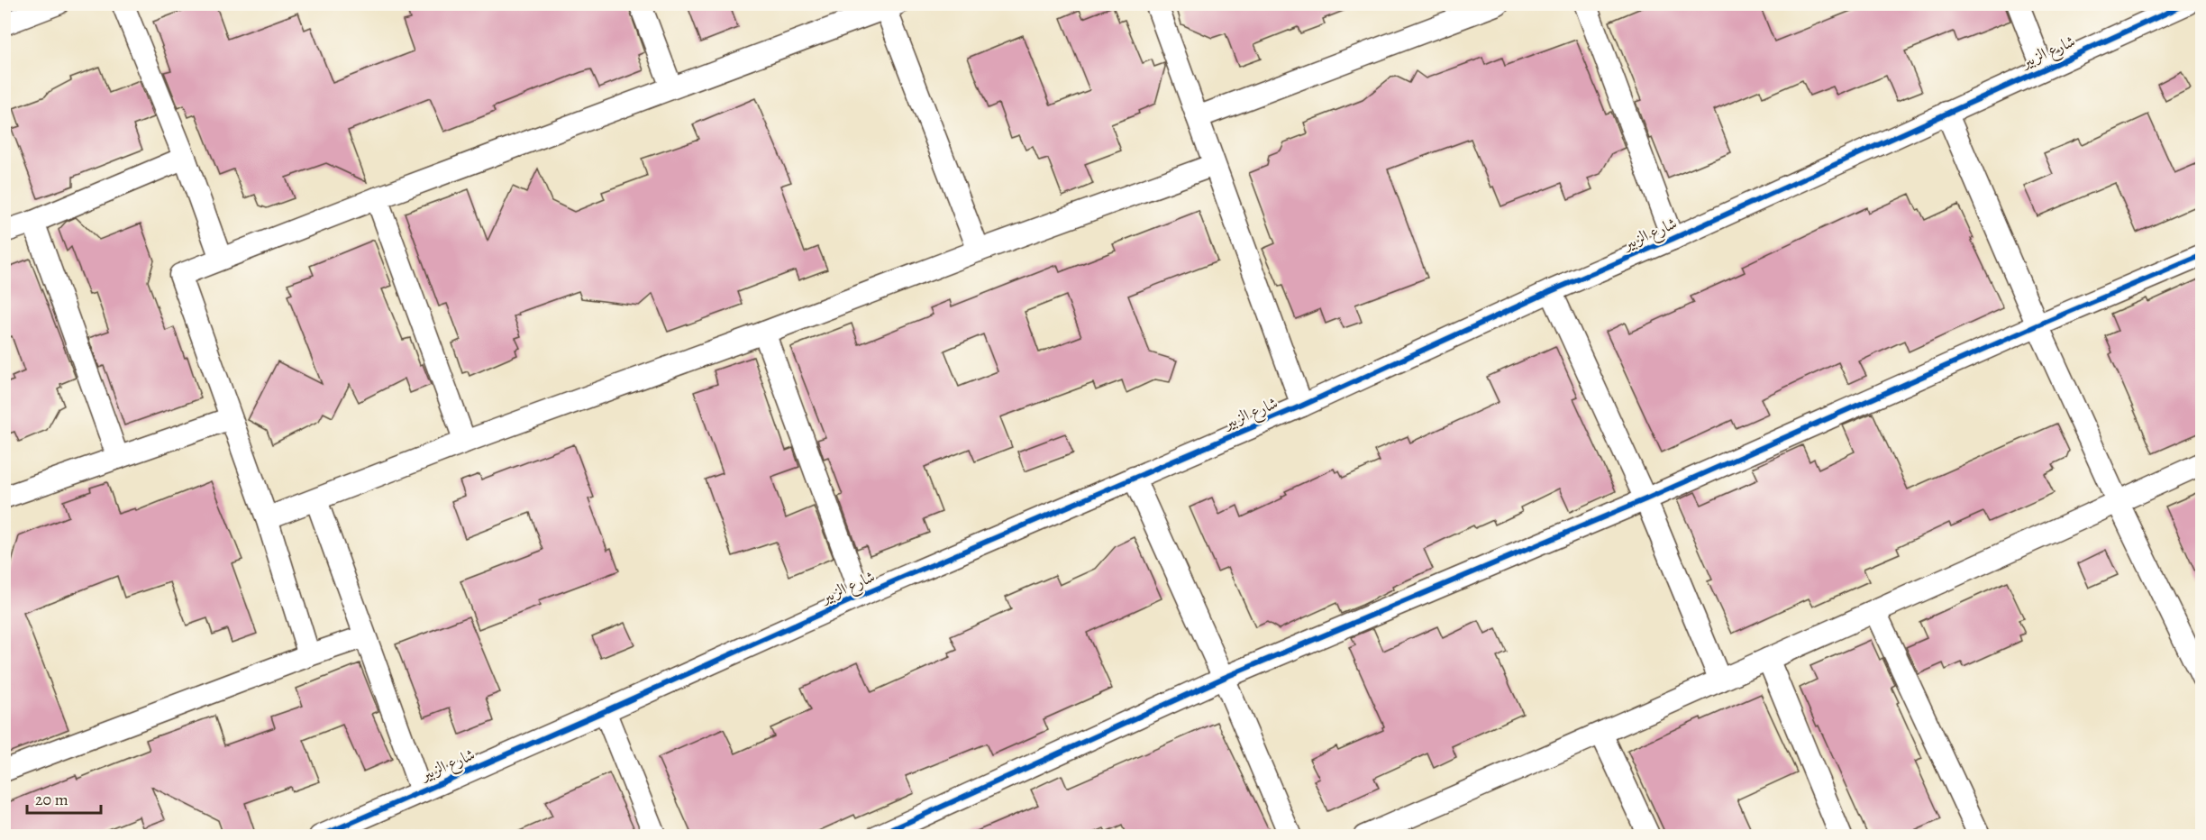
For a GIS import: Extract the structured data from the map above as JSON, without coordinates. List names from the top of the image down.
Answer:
{
  "streets": {
    "street": ["شارع الزبير"]
  },
  "scale_bar": "20 m"
}
